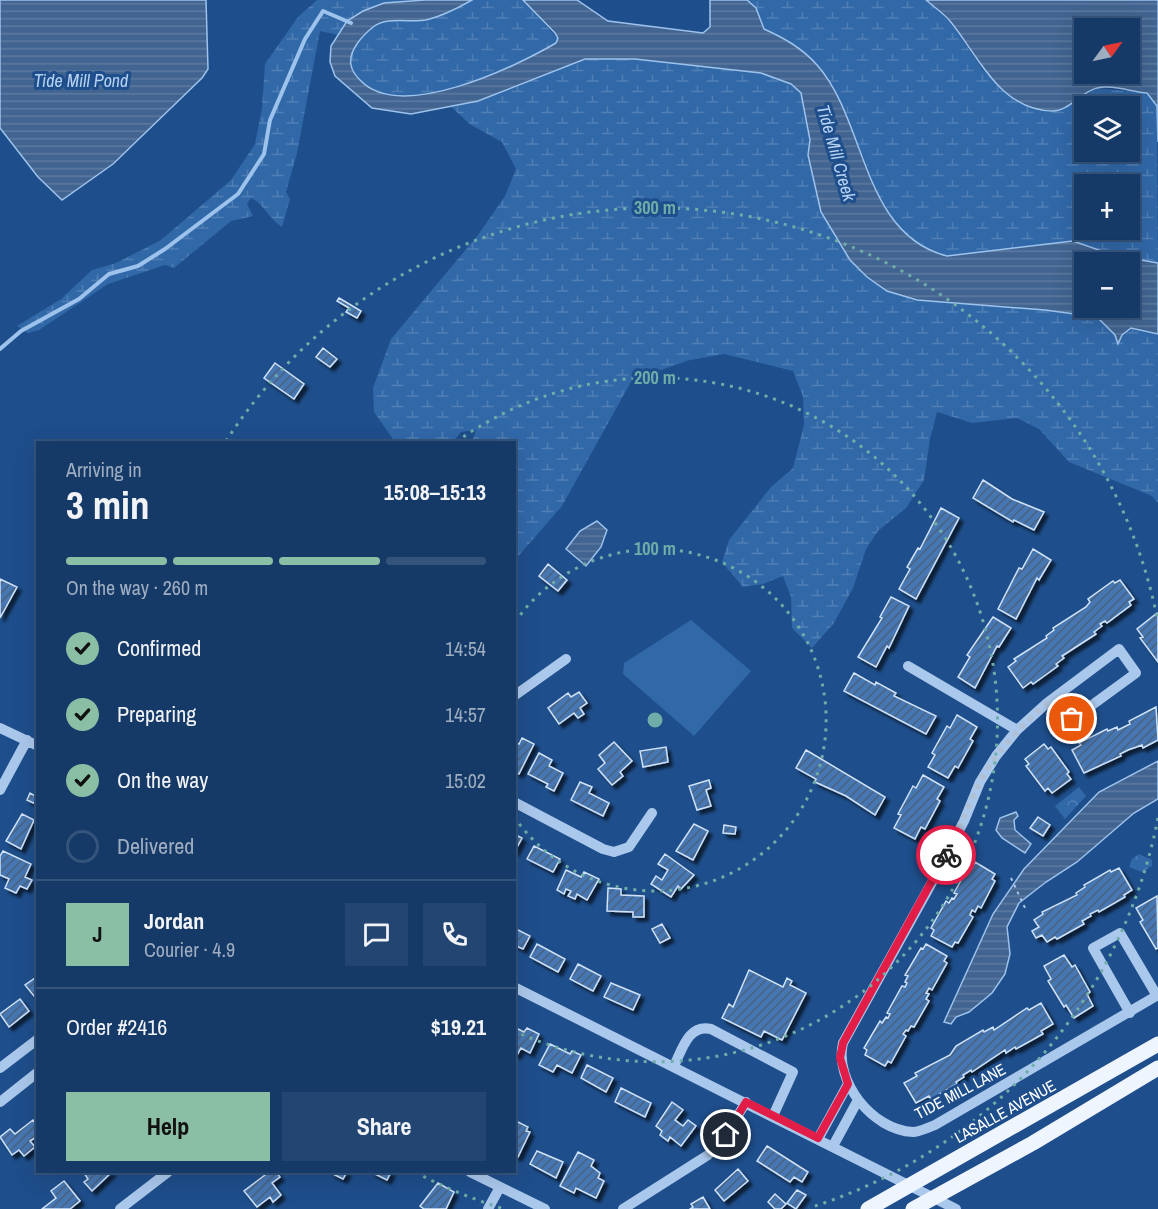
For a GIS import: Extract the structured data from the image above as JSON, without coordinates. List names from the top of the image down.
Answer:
{
  "streets": {
    "main road": ["LASALLE AVENUE"],
    "street": ["TIDE MILL LANE"]
  },
  "water": ["Tide Mill Pond", "Tide Mill Creek"],
  "north": "top right",
  "page": {
    "map_buttons": ["+", "−"],
    "heading": ["3 min", "Arriving in", "15:08–15:13"],
    "panel": [
      "Jordan",
      "Courier · 4.9",
      "Order #2416",
      "$19.21"
    ],
    "bar": "On the way · 260 m",
    "list": [
      ["Confirmed", "14:54"],
      ["Preparing", "14:57"],
      ["On the way", "15:02"],
      "Delivered"
    ],
    "round": "J",
    "buttons": ["Help", "Share"]
  },
  "rings": ["300 m", "200 m", "100 m"]
}
